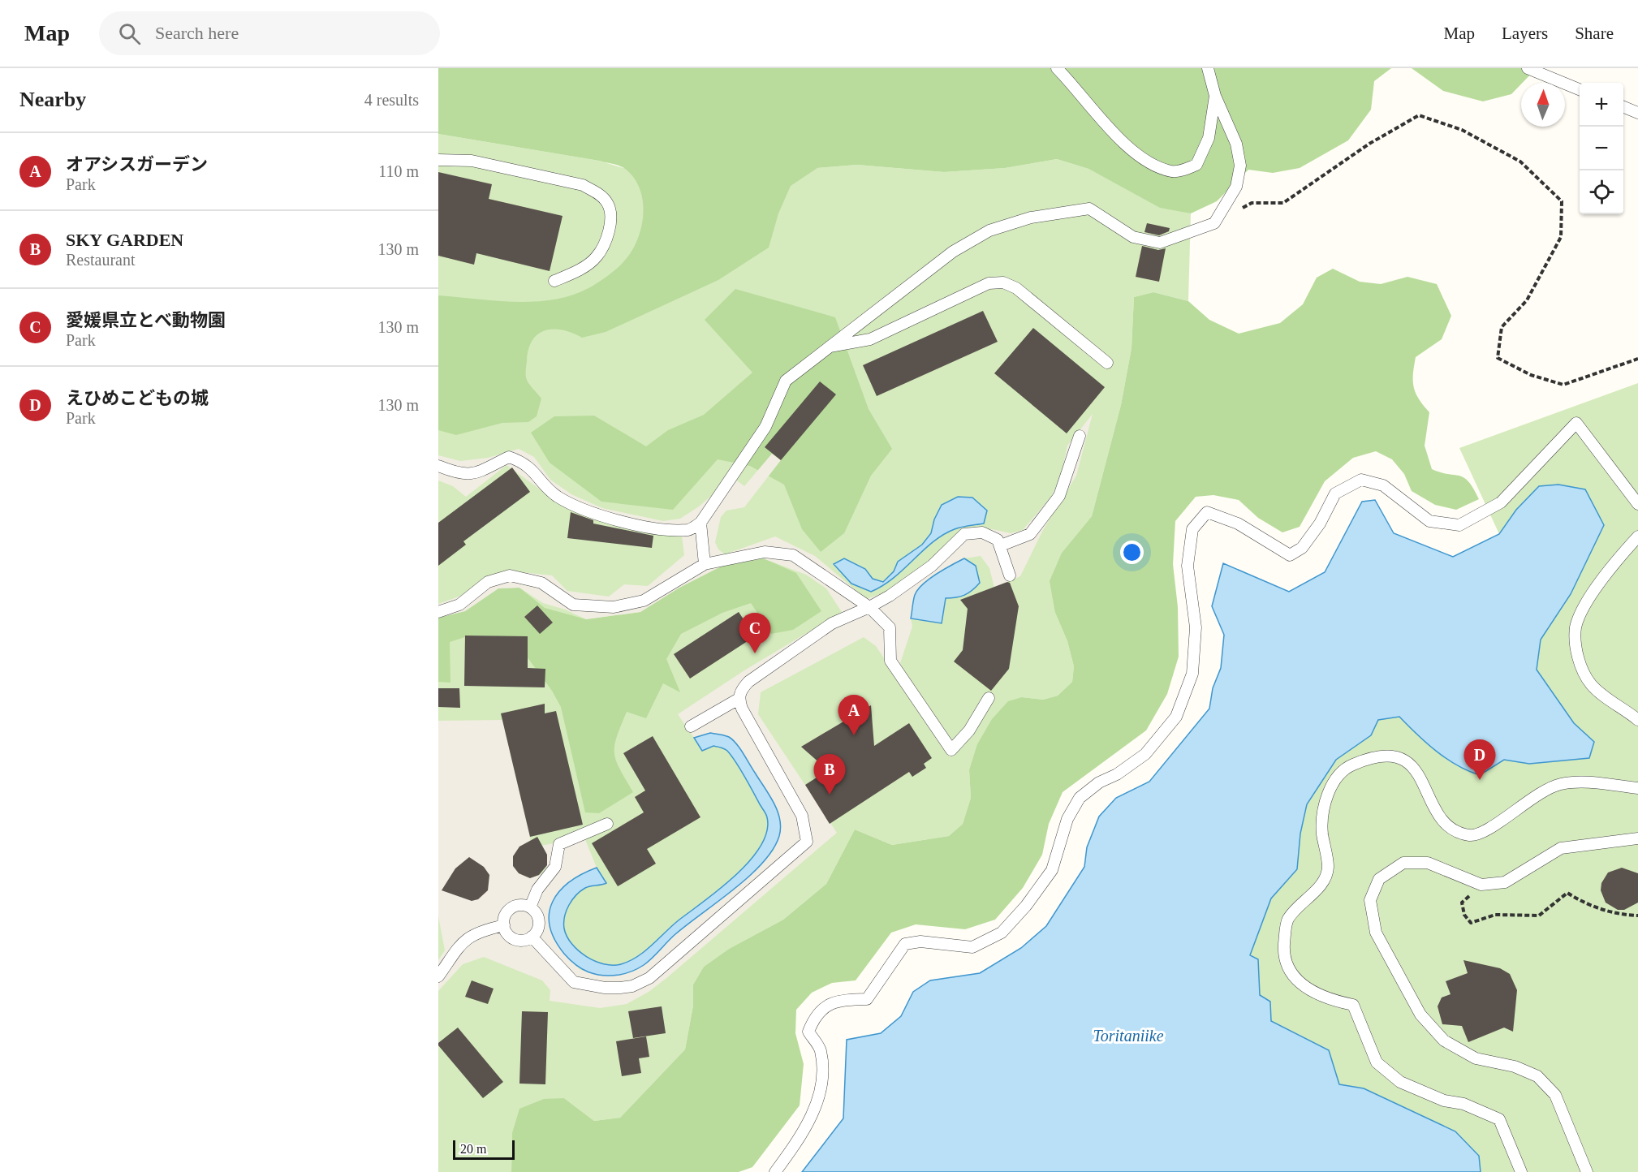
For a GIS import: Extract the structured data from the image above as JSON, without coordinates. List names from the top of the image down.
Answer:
{
  "water": ["Toritaniike"],
  "scale_bar": "20 m",
  "north": "top",
  "page": {
    "header": "Map",
    "search": "Search here",
    "nav": ["Map", "Layers", "Share"],
    "heading": ["Nearby", "4 results"],
    "map_buttons": ["+", "−"],
    "list": [
      {
        "mark": "A",
        "name": "オアシスガーデン",
        "note": "Park",
        "value": "110 m"
      },
      {
        "mark": "B",
        "name": "SKY GARDEN",
        "note": "Restaurant",
        "value": "130 m"
      },
      {
        "mark": "C",
        "name": "愛媛県立とべ動物園",
        "note": "Park",
        "value": "130 m"
      },
      {
        "mark": "D",
        "name": "えひめこどもの城",
        "note": "Park",
        "value": "130 m"
      }
    ],
    "pins": [
      "C",
      "A",
      "D",
      "B"
    ],
    "scale": "20 m"
  }
}
